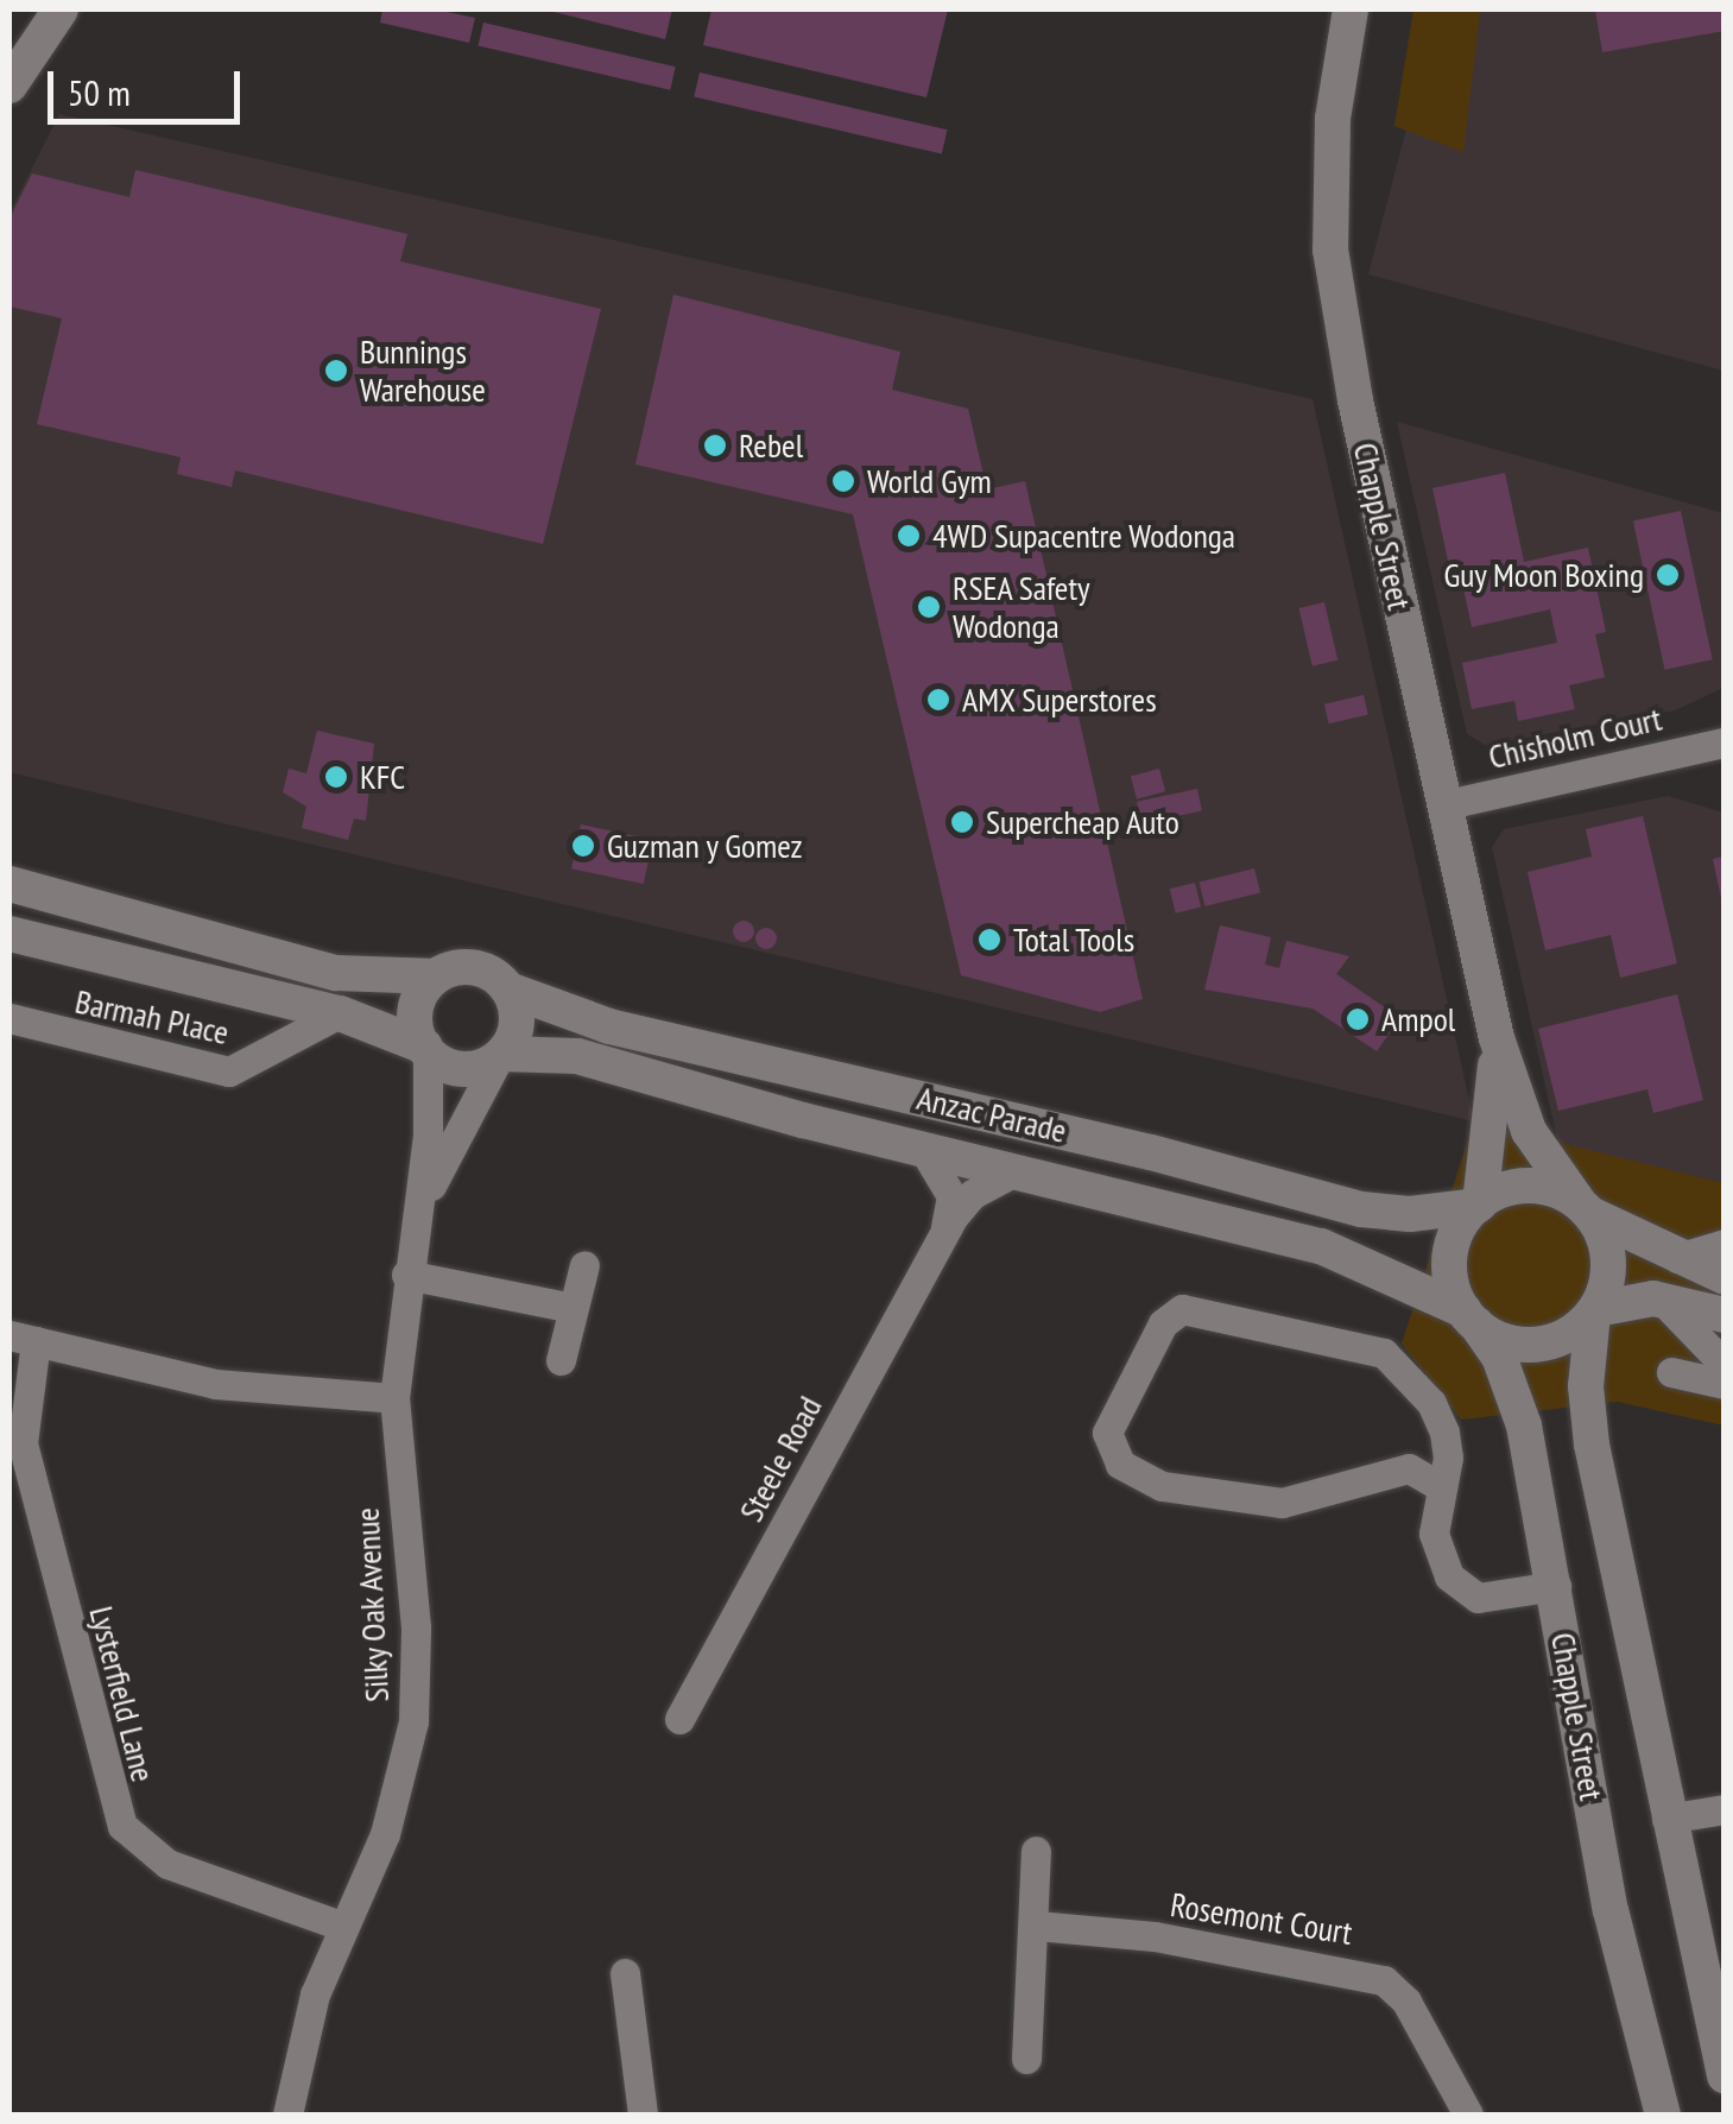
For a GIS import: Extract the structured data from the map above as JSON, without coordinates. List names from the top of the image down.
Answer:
{
  "streets": {
    "main road": ["Chapple Street", "Anzac Parade"],
    "street": [
      "Chisholm Court",
      "Barmah Place",
      "Steele Road",
      "Silky Oak Avenue",
      "Lysterfield Lane",
      "Rosemont Court"
    ]
  },
  "crossings": [
    ["Chapple Street", "Chisholm Court"],
    ["Chapple Street", "Anzac Parade"],
    ["Anzac Parade", "Steele Road"],
    ["Anzac Parade", "Silky Oak Avenue"],
    ["Silky Oak Avenue", "Lysterfield Lane"]
  ],
  "places": [
    "Bunnings Warehouse",
    "Rebel",
    "World Gym",
    "4WD Supacentre Wodonga",
    "Guy Moon Boxing",
    "RSEA Safety Wodonga",
    "AMX Superstores",
    "KFC",
    "Supercheap Auto",
    "Guzman y Gomez",
    "Total Tools",
    "Ampol"
  ],
  "scale_bar": "50 m"
}
